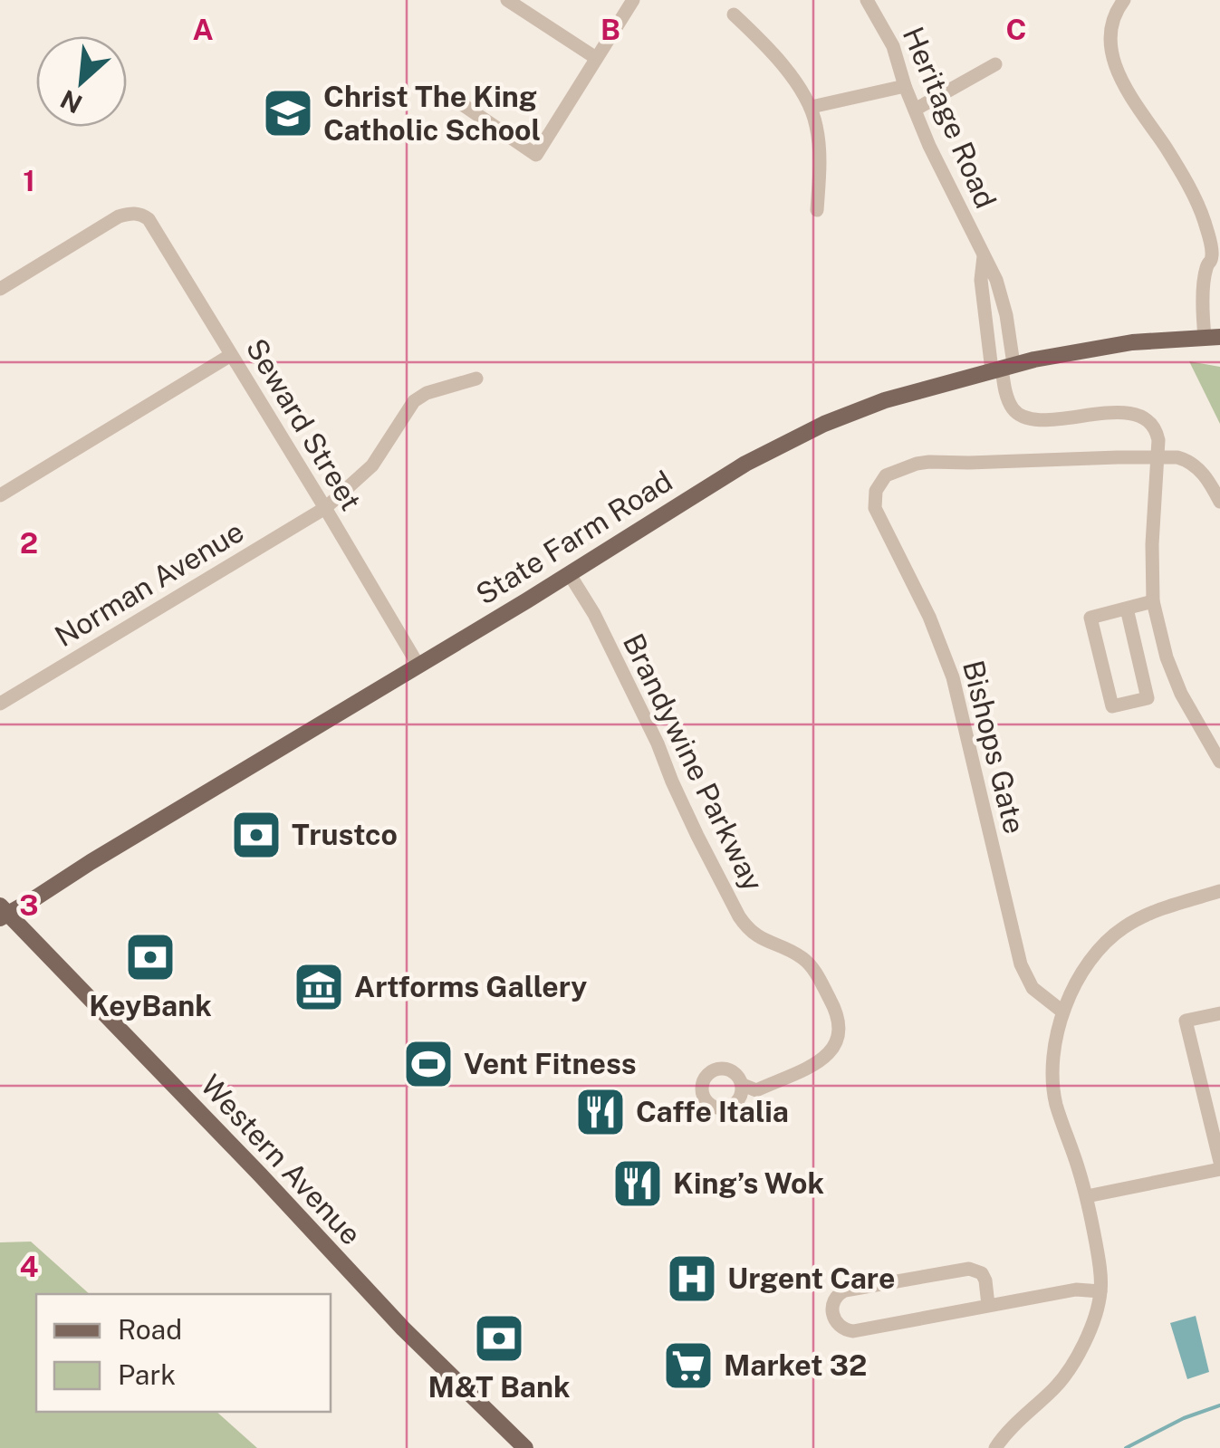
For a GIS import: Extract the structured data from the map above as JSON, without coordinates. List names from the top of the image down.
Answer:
{
  "streets": {
    "main road": ["State Farm Road", "Western Avenue"],
    "street": [
      "Heritage Road",
      "Seward Street",
      "Norman Avenue",
      "Bishops Gate",
      "Brandywine Parkway"
    ]
  },
  "crossings": [
    ["Heritage Road", "State Farm Road"],
    ["Seward Street", "State Farm Road"],
    ["Seward Street", "Norman Avenue"],
    ["State Farm Road", "Brandywine Parkway"],
    ["State Farm Road", "Western Avenue"]
  ],
  "places": {
    "school or university": ["Christ The King Catholic School"],
    "bank": ["Trustco", "KeyBank", "M&T Bank"],
    "museum": ["Artforms Gallery"],
    "sports": ["Vent Fitness"],
    "restaurant": ["Caffe Italia", "King’s Wok"],
    "hospital": ["Urgent Care"],
    "supermarket": ["Market 32"]
  },
  "legend": ["Road", "Park"],
  "north": "bottom left",
  "grid": {
    "columns": ["A", "B", "C"],
    "rows": [
      "1",
      "2",
      "3",
      "4"
    ]
  }
}
